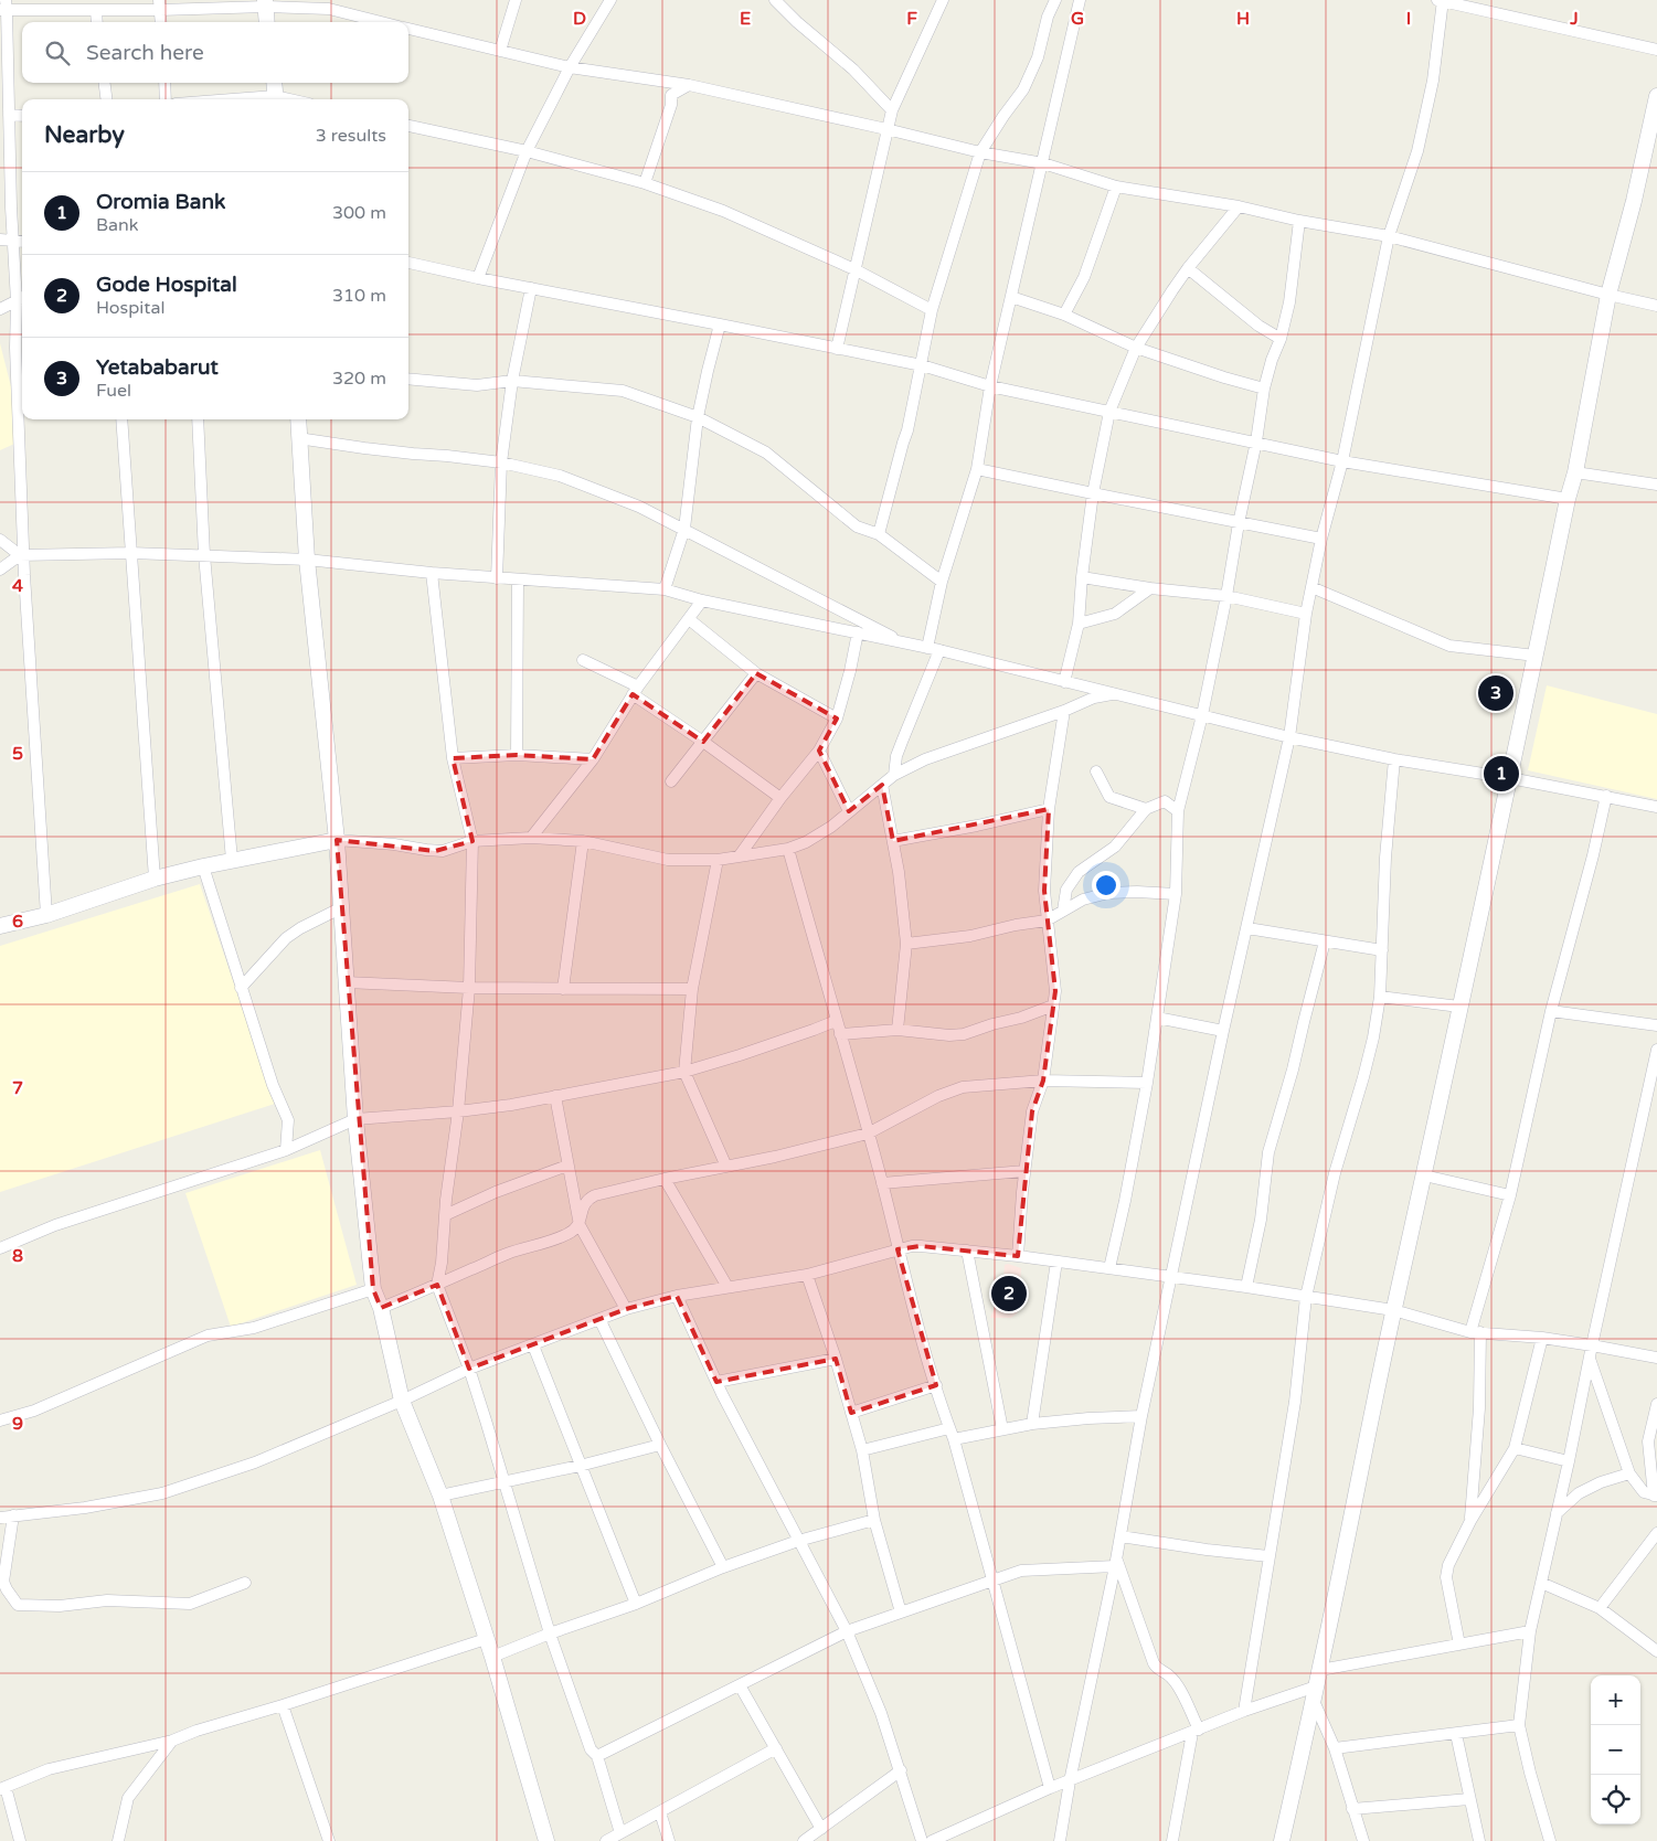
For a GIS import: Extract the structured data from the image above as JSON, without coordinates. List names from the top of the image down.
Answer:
{
  "page": {
    "search": "Search here",
    "heading": ["Nearby", "3 results"],
    "list": [
      {
        "mark": "1",
        "name": "Oromia Bank",
        "note": "Bank",
        "value": "300 m"
      },
      {
        "mark": "2",
        "name": "Gode Hospital",
        "note": "Hospital",
        "value": "310 m"
      },
      {
        "mark": "3",
        "name": "Yetababarut",
        "note": "Fuel",
        "value": "320 m"
      }
    ],
    "pins": ["3", "1", "2"],
    "map_buttons": ["+", "−"]
  },
  "grid": {
    "columns": [
      "D",
      "E",
      "F",
      "G",
      "H",
      "I",
      "J"
    ],
    "rows": [
      "4",
      "5",
      "6",
      "7",
      "8",
      "9"
    ]
  }
}
